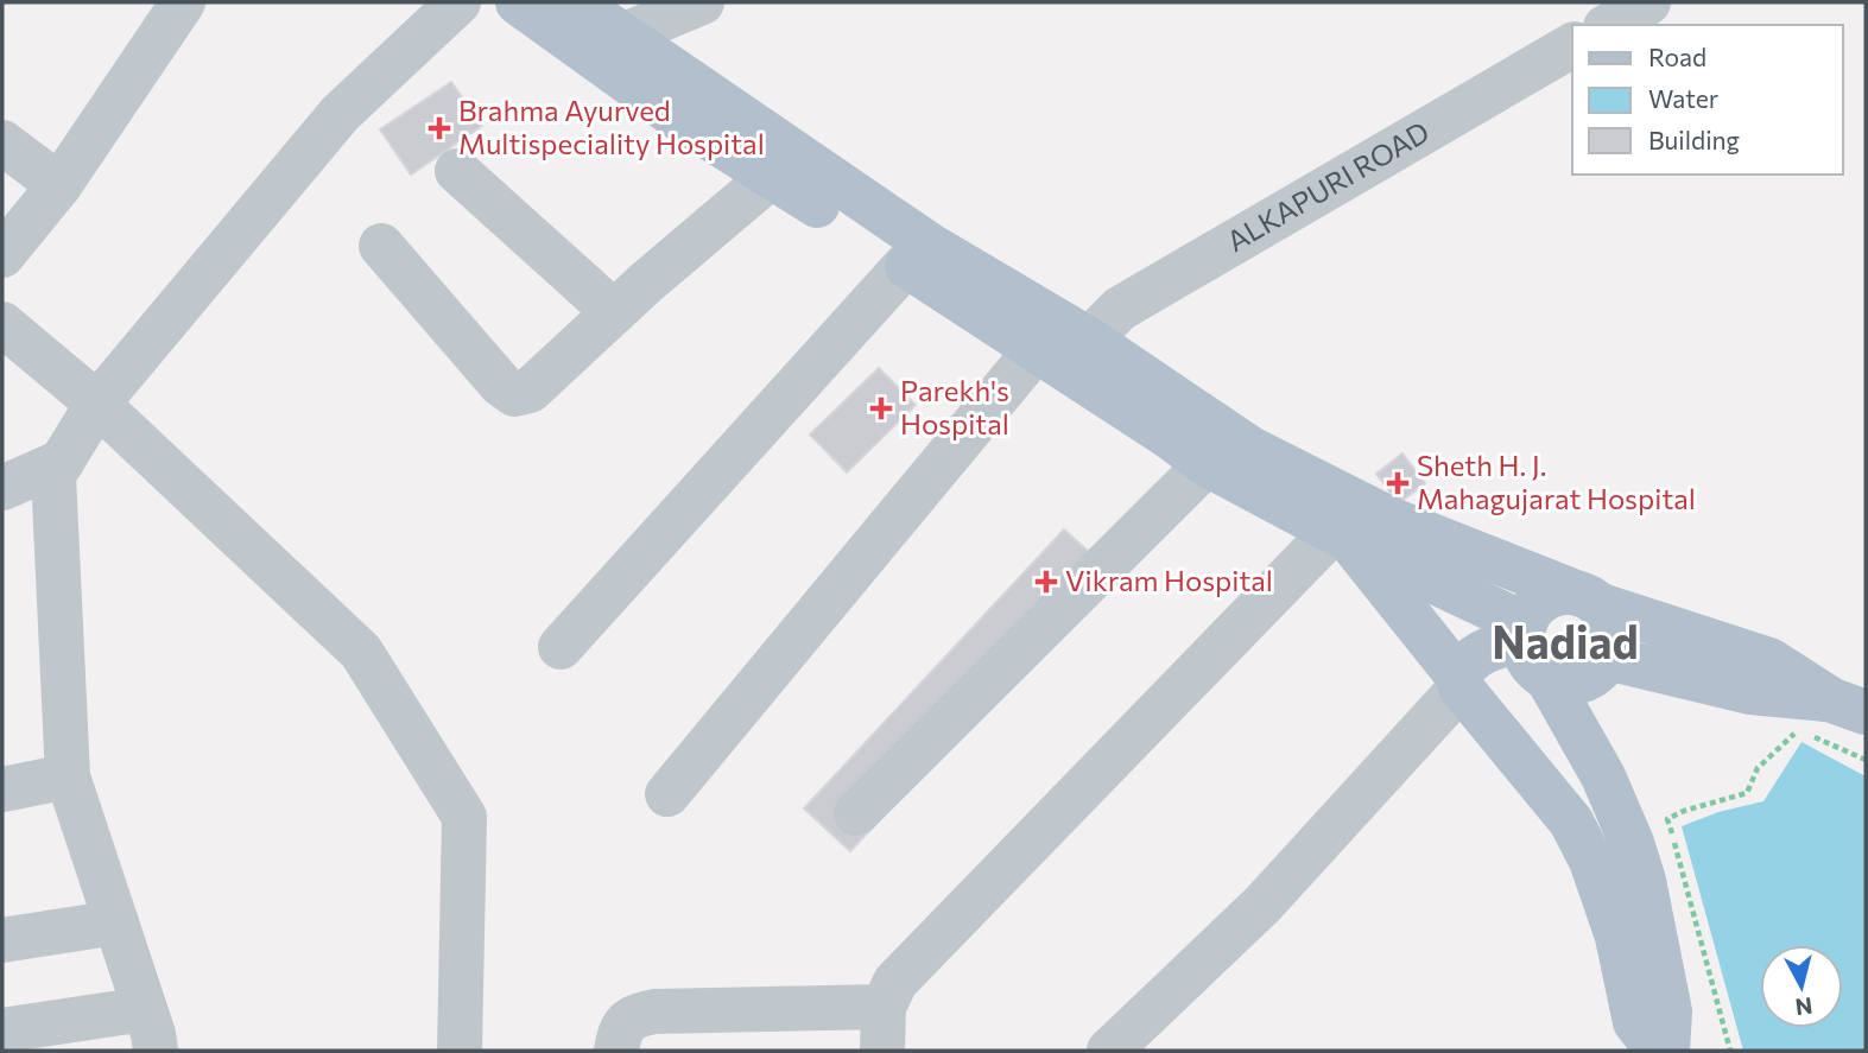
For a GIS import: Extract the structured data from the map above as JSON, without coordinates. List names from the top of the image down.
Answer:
{
  "streets": {
    "street": ["ALKAPURI ROAD"]
  },
  "districts": ["Nadiad"],
  "places": {
    "health": [
      "Brahma Ayurved Multispeciality Hospital",
      "Parekh's Hospital",
      "Sheth H. J. Mahagujarat Hospital",
      "Vikram Hospital"
    ]
  },
  "legend": ["Road", "Water", "Building"],
  "north": "bottom"
}
